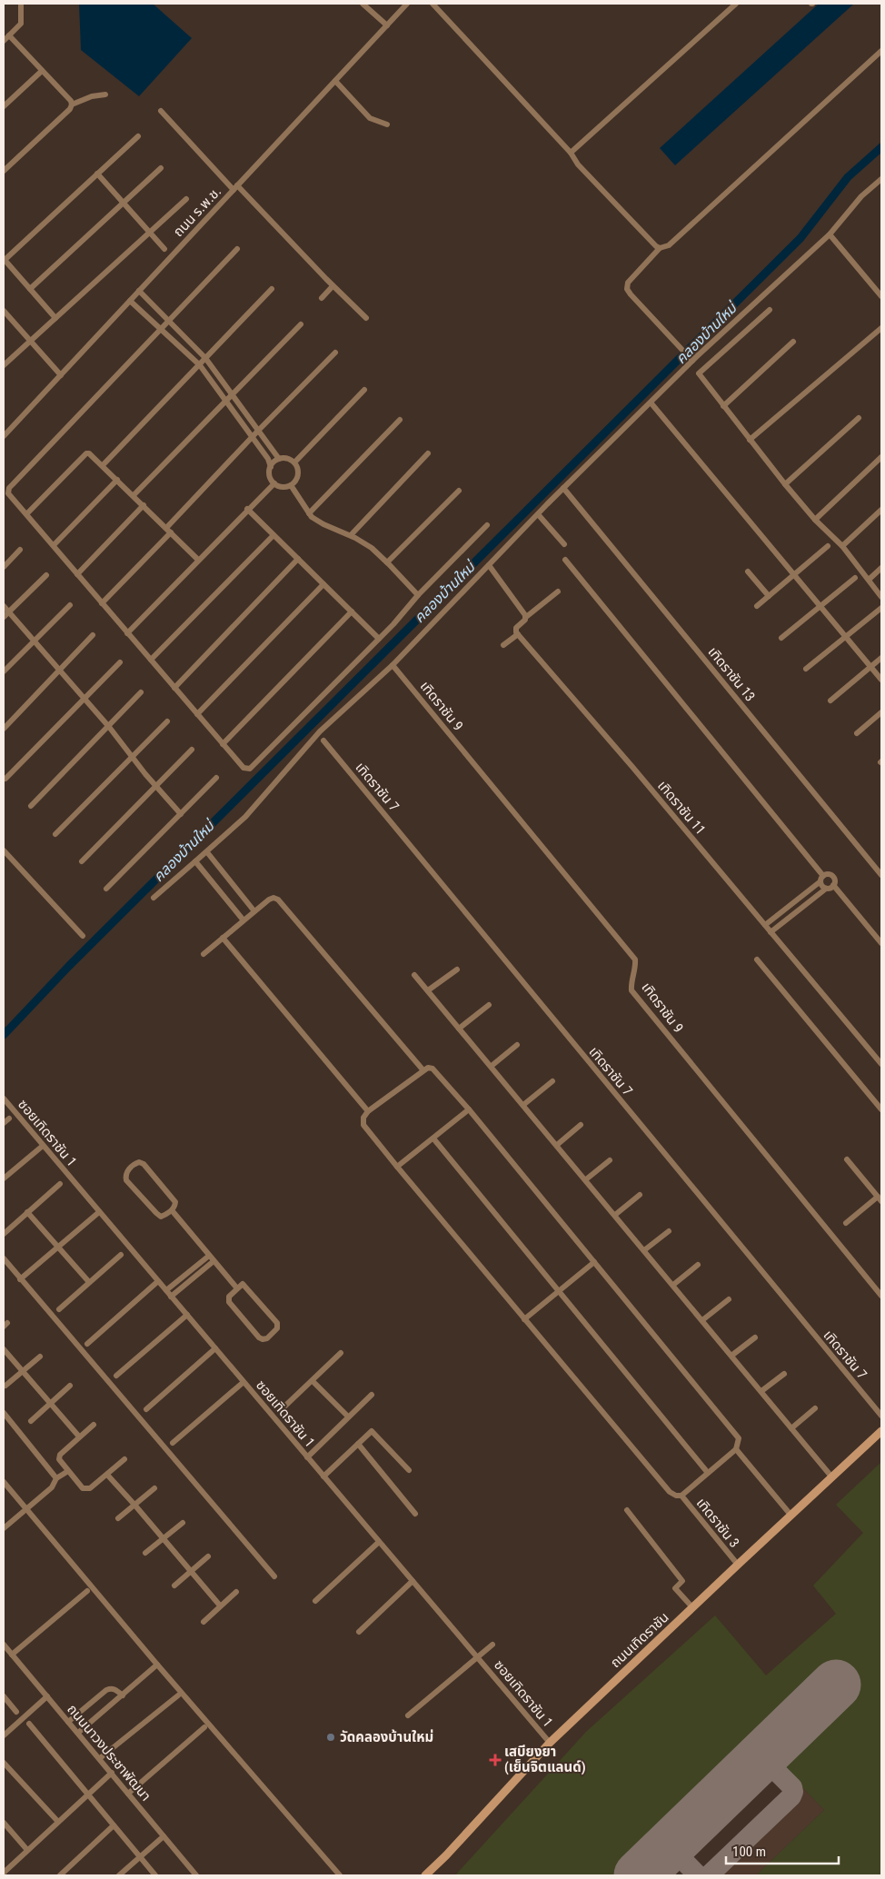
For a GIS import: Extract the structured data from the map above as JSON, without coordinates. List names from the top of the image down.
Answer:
{
  "streets": {
    "street": [
      "ถนน ร.พ.ช.",
      "เทิดราชัน 13",
      "เทิดราชัน 9",
      "เทิดราชัน 7",
      "เทิดราชัน 11",
      "ซอยเทิดราชัน 1",
      "เทิดราชัน 3",
      "ถนนเทิดราชัน",
      "ถนนนาวงประชาพัฒนา"
    ]
  },
  "crossings": [
    ["ซอยเทิดราชัน 1", "ถนนเทิดราชัน"],
    ["เทิดราชัน 3", "ถนนเทิดราชัน"]
  ],
  "water": ["คลองบ้านใหม่"],
  "places": {
    "other": ["วัดคลองบ้านใหม่"],
    "health": ["เสบียงยา (เย็นจิตแลนด์)"]
  },
  "scale_bar": "100 m"
}
